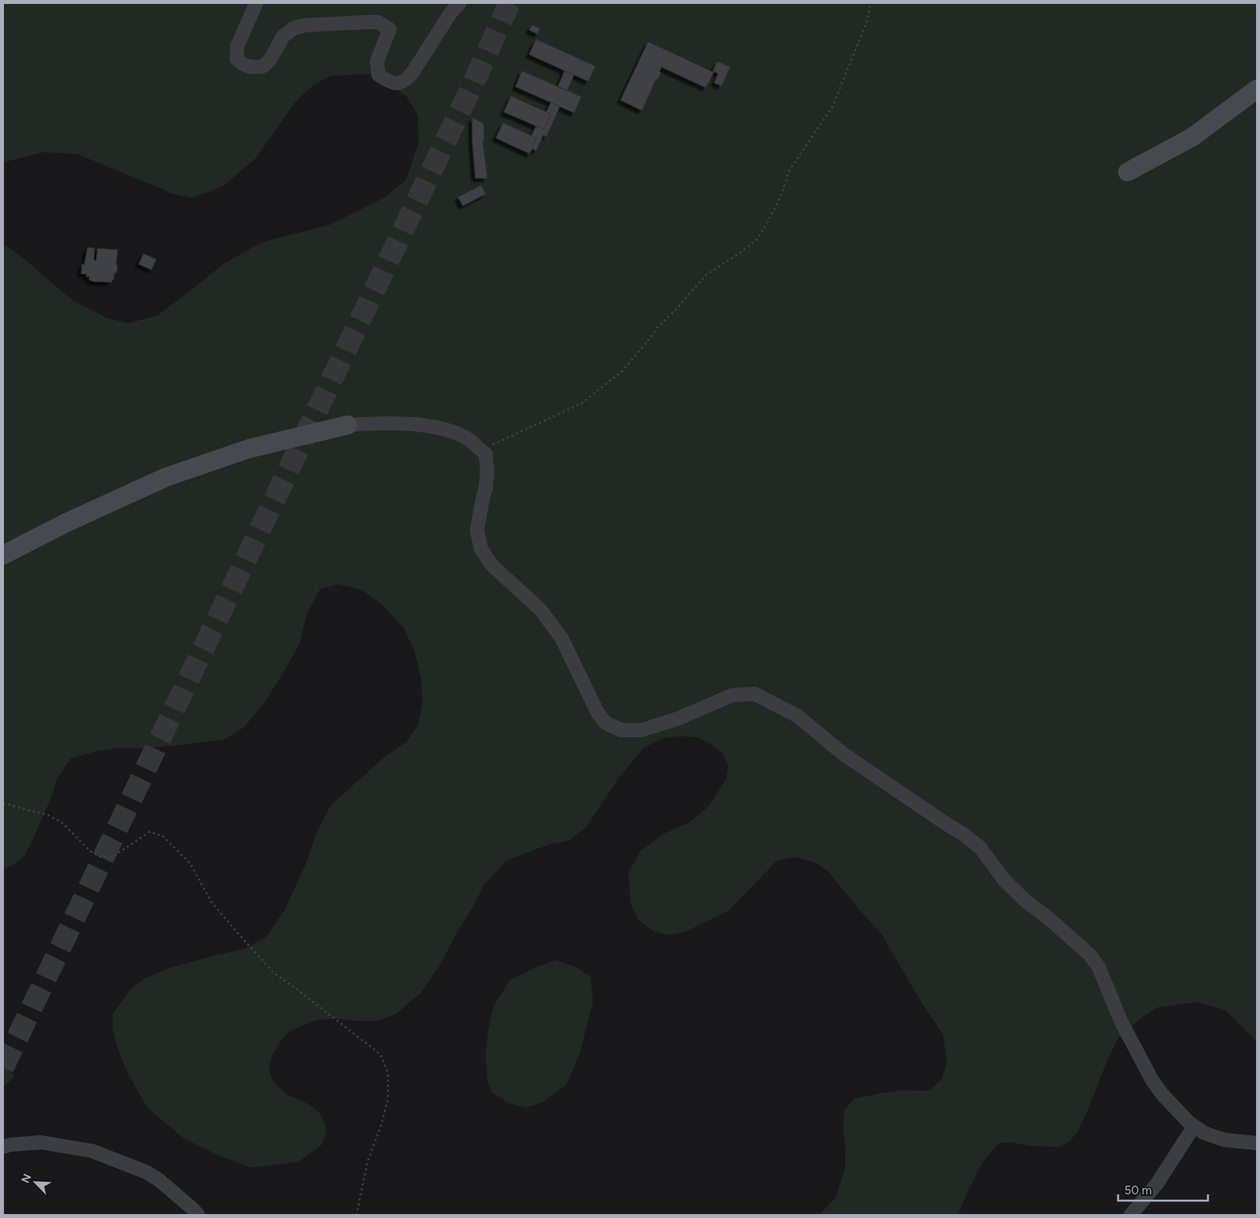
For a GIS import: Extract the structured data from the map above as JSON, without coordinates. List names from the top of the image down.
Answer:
{
  "scale_bar": "50 m",
  "north": "top left"
}
